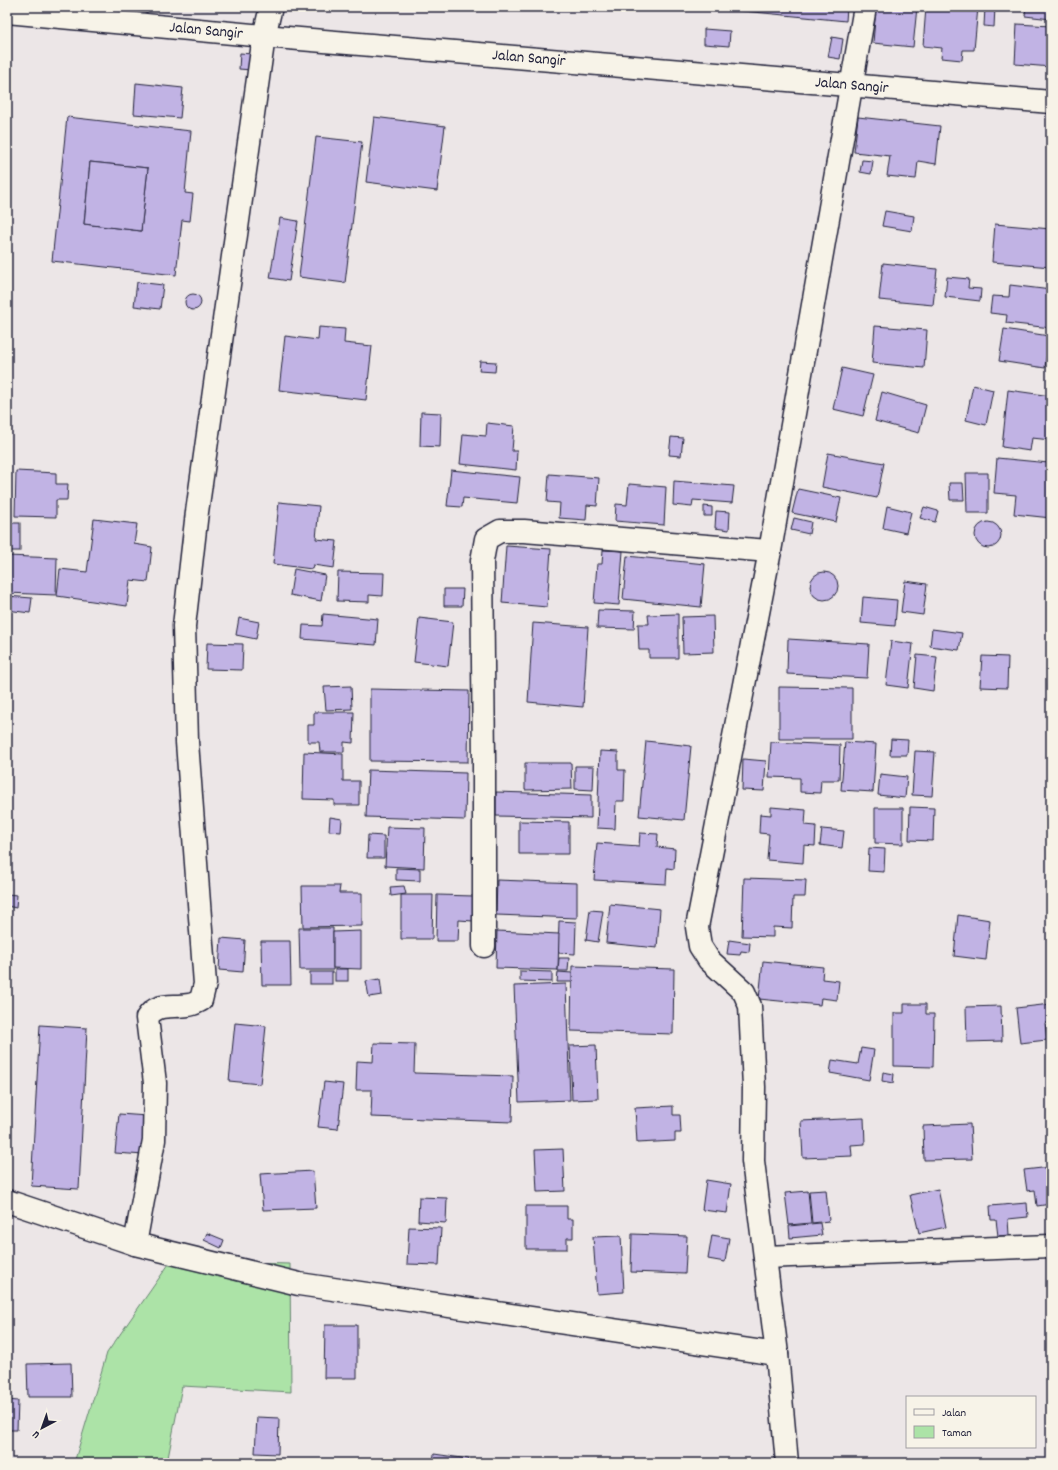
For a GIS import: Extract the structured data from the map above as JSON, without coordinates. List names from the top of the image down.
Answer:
{
  "streets": {
    "street": ["Jalan Sangir"]
  },
  "legend": ["Jalan", "Taman"],
  "north": "bottom left"
}
